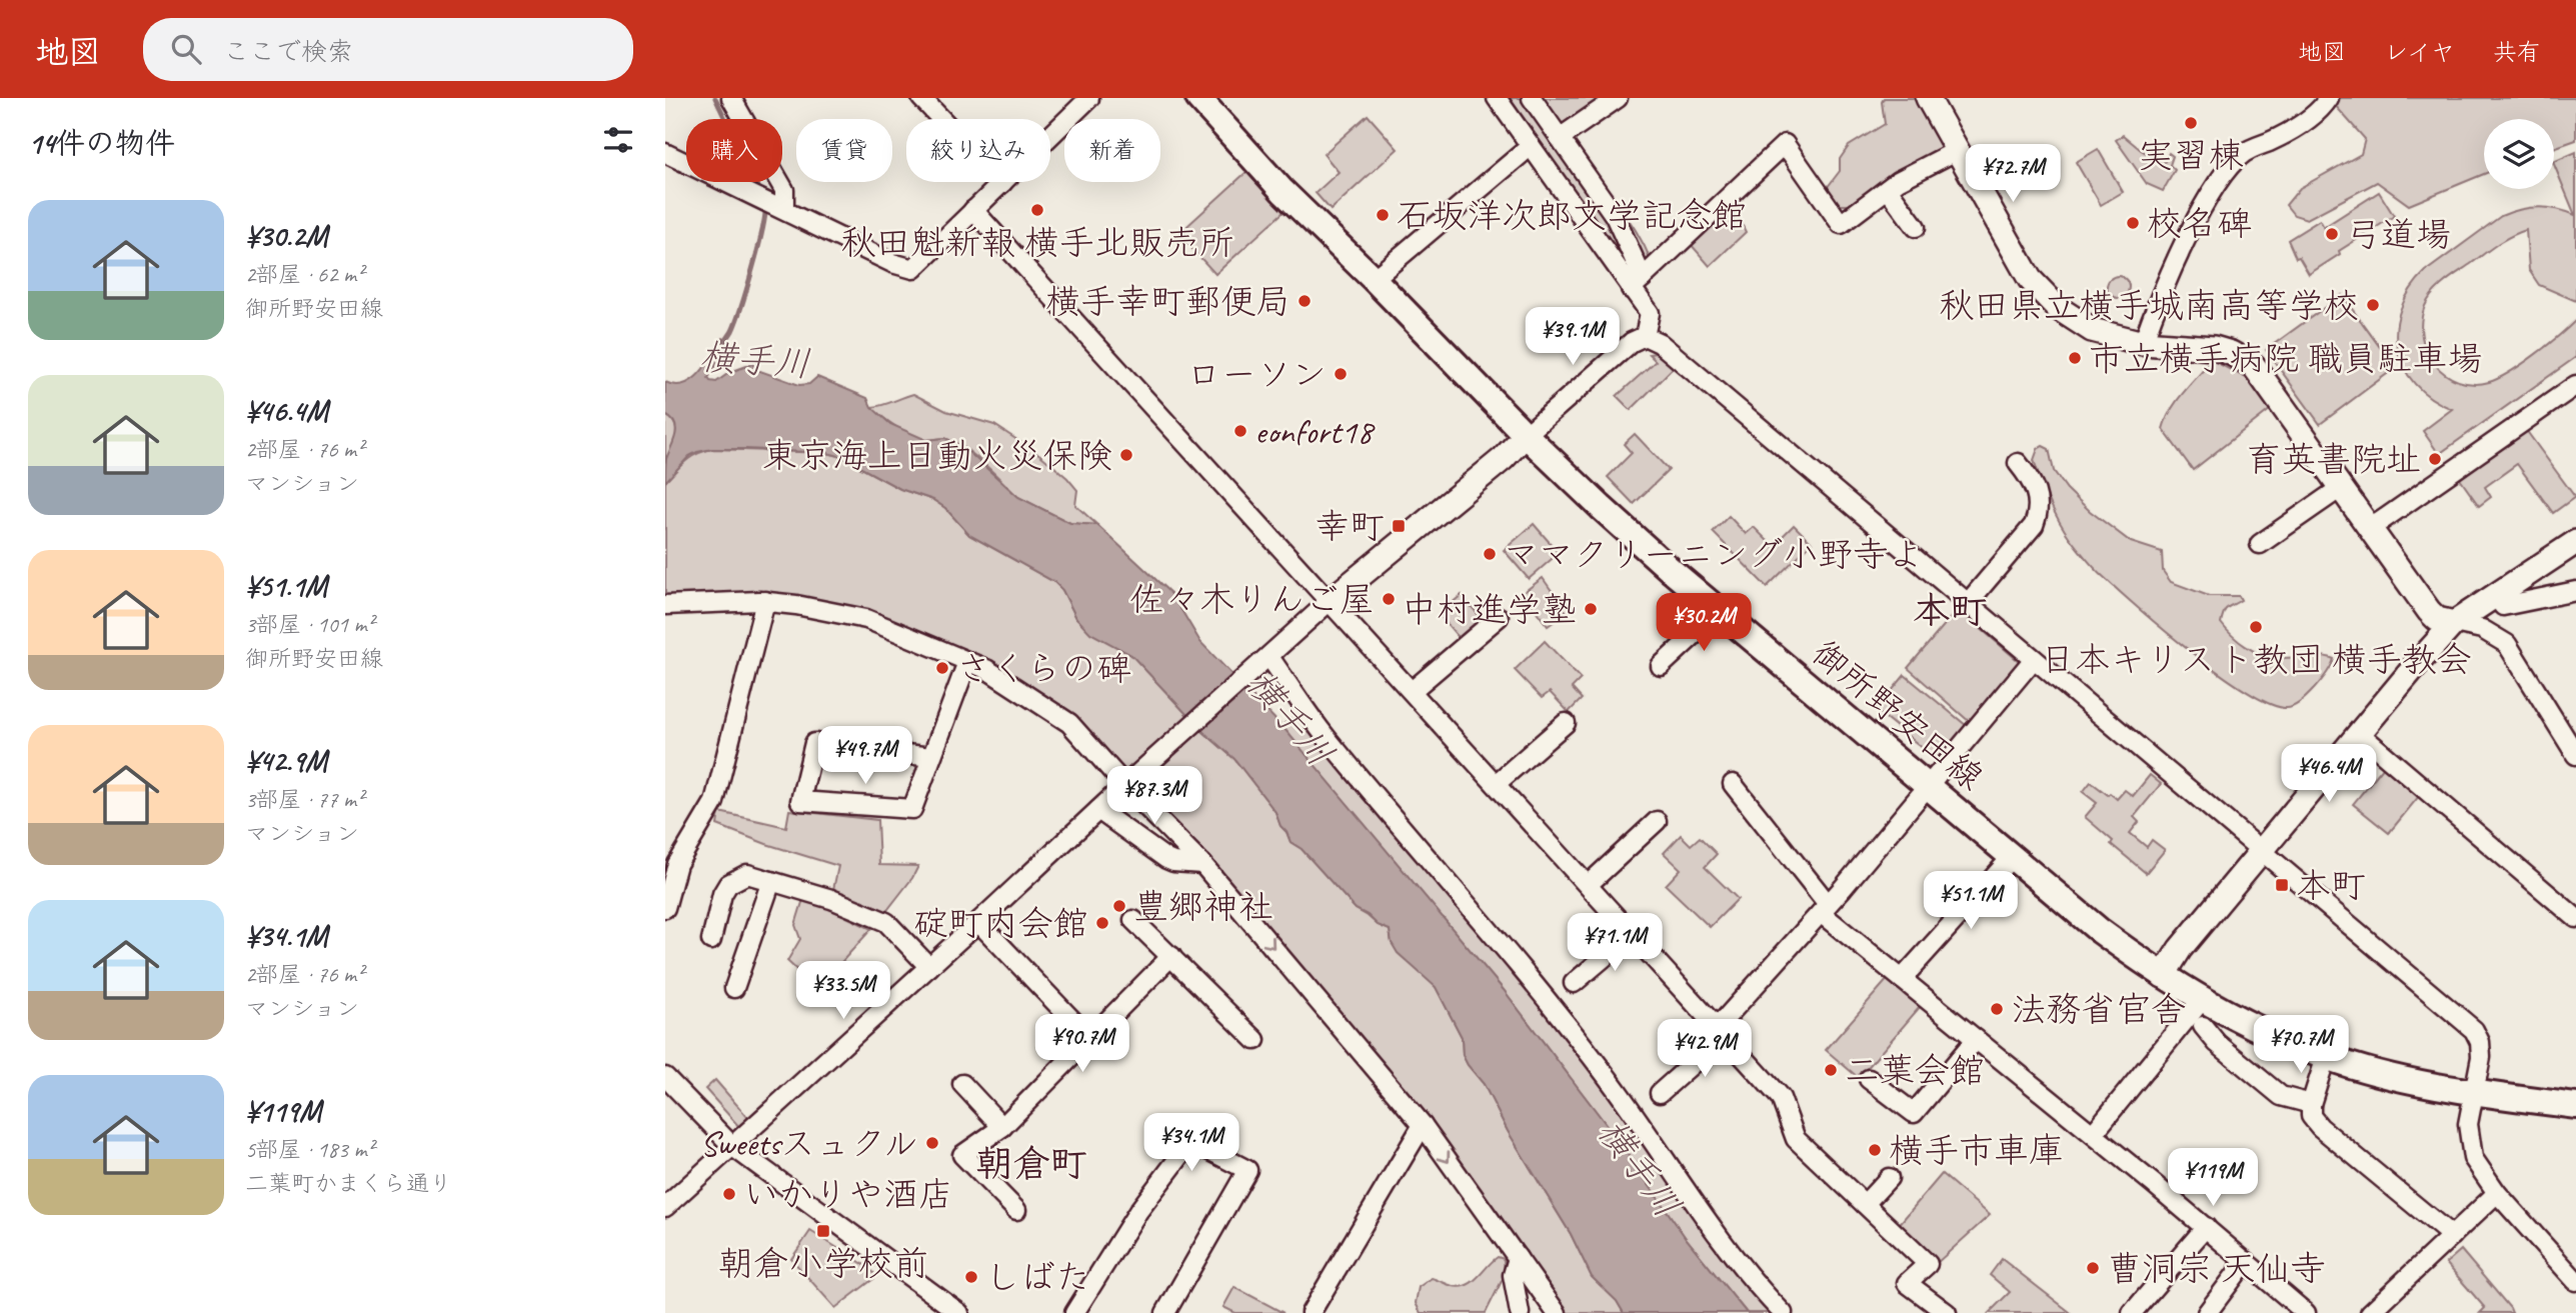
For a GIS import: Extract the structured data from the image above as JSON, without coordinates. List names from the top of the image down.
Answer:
{
  "streets": {
    "main road": ["御所野安田線"]
  },
  "districts": ["本町", "朝倉町"],
  "water": ["横手川"],
  "places": {
    "other": [
      "実習棟",
      "秋田魁新報 横手北販売所",
      "石坂洋次郎文学記念館",
      "校名碑",
      "弓道場",
      "横手幸町郵便局",
      "秋田県立横手城南高等学校",
      "市立横手病院 職員駐車場",
      "ローソン",
      "eonfort18",
      "東京海上日動火災保険",
      "育英書院址",
      "ママクリーニング小野寺よ",
      "佐々木りんご屋",
      "中村進学塾",
      "日本キリスト教団 横手教会",
      "さくらの碑",
      "豊郷神社",
      "碇町内会館",
      "法務省官舎",
      "二葉会館",
      "Sweetsスュクル",
      "横手市車庫",
      "いかりや酒店",
      "曹洞宗 天仙寺",
      "しばた"
    ],
    "transit": ["幸町", "本町", "朝倉小学校前"]
  },
  "page": {
    "header": "地図",
    "search": "ここで検索",
    "nav": ["地図", "レイヤ", "共有"],
    "heading": "14件の物件",
    "chip": [
      "購入",
      "賃貸",
      "絞り込み",
      "新着"
    ],
    "price": [
      "¥72.7M",
      "¥39.1M",
      "¥30.2M",
      "¥49.7M",
      "¥46.4M",
      "¥87.3M",
      "¥51.1M",
      "¥71.1M",
      "¥33.5M",
      "¥90.7M",
      "¥70.7M",
      "¥42.9M",
      "¥34.1M",
      "¥119M"
    ],
    "list": [
      {
        "name": "¥30.2M",
        "note": "2部屋 · 62 m² · 御所野安田線"
      },
      {
        "name": "¥46.4M",
        "note": "2部屋 · 76 m² · マンション"
      },
      {
        "name": "¥51.1M",
        "note": "3部屋 · 101 m² · 御所野安田線"
      },
      {
        "name": "¥42.9M",
        "note": "3部屋 · 77 m² · マンション"
      },
      {
        "name": "¥34.1M",
        "note": "2部屋 · 76 m² · マンション"
      },
      {
        "name": "¥119M",
        "note": "5部屋 · 183 m² · 二葉町かまくら通り"
      }
    ]
  }
}
